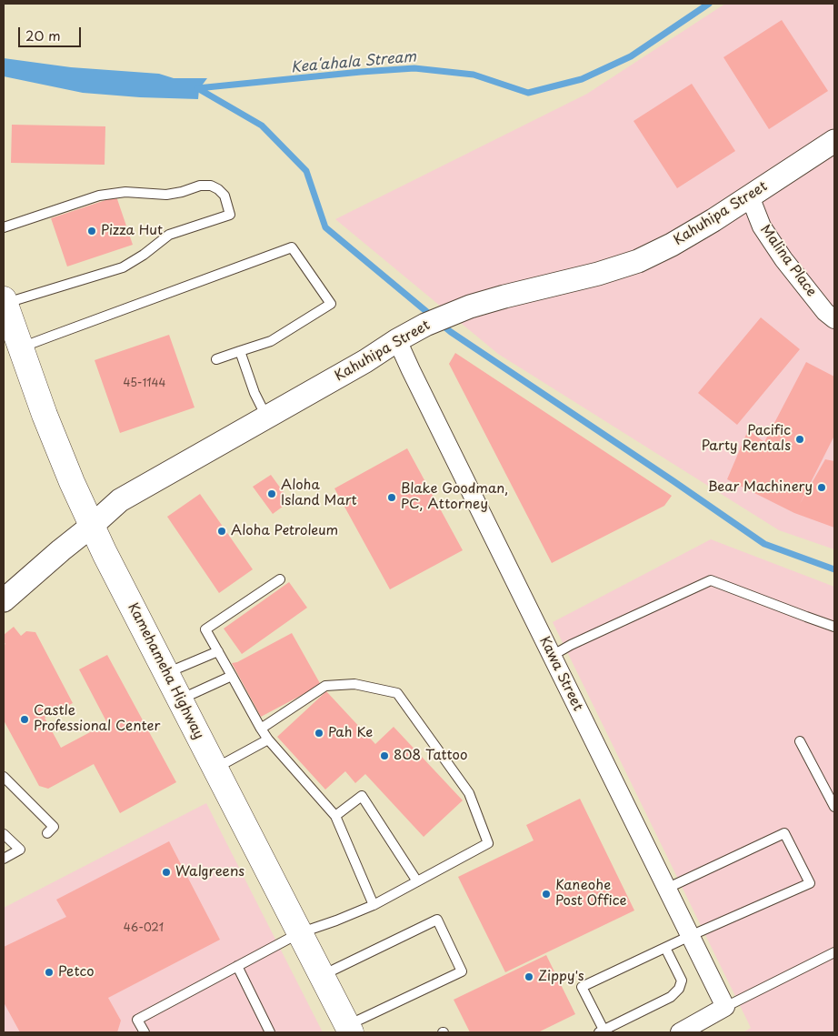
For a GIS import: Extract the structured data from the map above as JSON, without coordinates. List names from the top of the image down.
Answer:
{
  "streets": {
    "main road": ["Kamehameha Highway"],
    "street": ["Kahuhipa Street", "Malina Place", "Kawa Street"]
  },
  "crossings": [
    ["Kahuhipa Street", "Malina Place"],
    ["Kahuhipa Street", "Kamehameha Highway"],
    ["Kahuhipa Street", "Kawa Street"]
  ],
  "water": ["Keaʻahala Stream"],
  "places": [
    "Pizza Hut",
    "Pacific Party Rentals",
    "Bear Machinery",
    "Aloha Island Mart",
    "Blake Goodman, PC, Attorney",
    "Aloha Petroleum",
    "Castle Professional Center",
    "Pah Ke",
    "808 Tattoo",
    "Walgreens",
    "Kaneohe Post Office",
    "Petco",
    "Zippy's"
  ],
  "house_numbers": ["45-1144", "46-021"],
  "scale_bar": "20 m"
}
